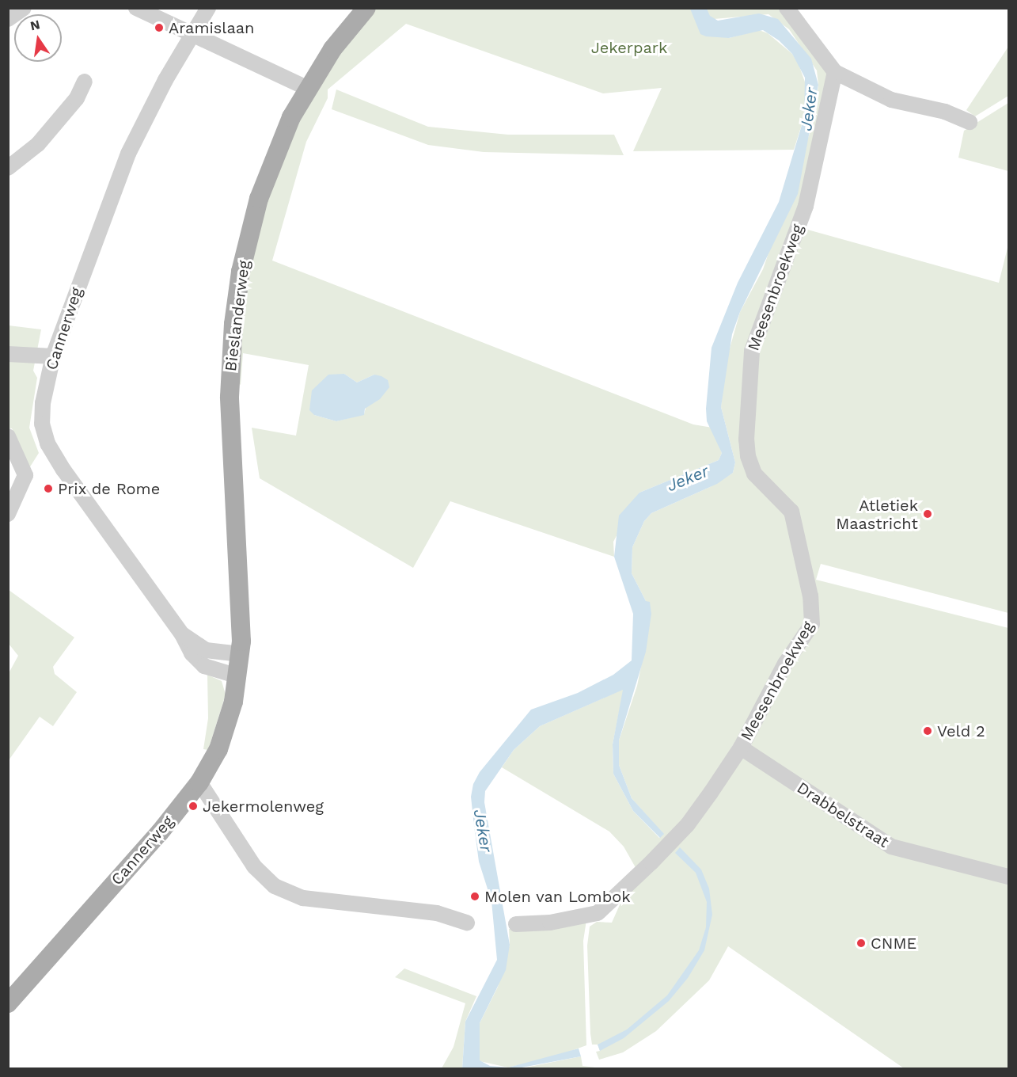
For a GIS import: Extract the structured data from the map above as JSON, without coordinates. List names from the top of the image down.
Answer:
{
  "streets": {
    "main road": ["Bieslanderweg", "Cannerweg"],
    "street": ["Meesenbroekweg", "Drabbelstraat"]
  },
  "crossings": [
    ["Meesenbroekweg", "Drabbelstraat"],
    ["Bieslanderweg", "Cannerweg"]
  ],
  "water": ["Jeker"],
  "parks": ["Jekerpark"],
  "places": [
    "Aramislaan",
    "Prix de Rome",
    "Atletiek Maastricht",
    "Veld 2",
    "Jekermolenweg",
    "Molen van Lombok",
    "CNME"
  ],
  "north": "top"
}
